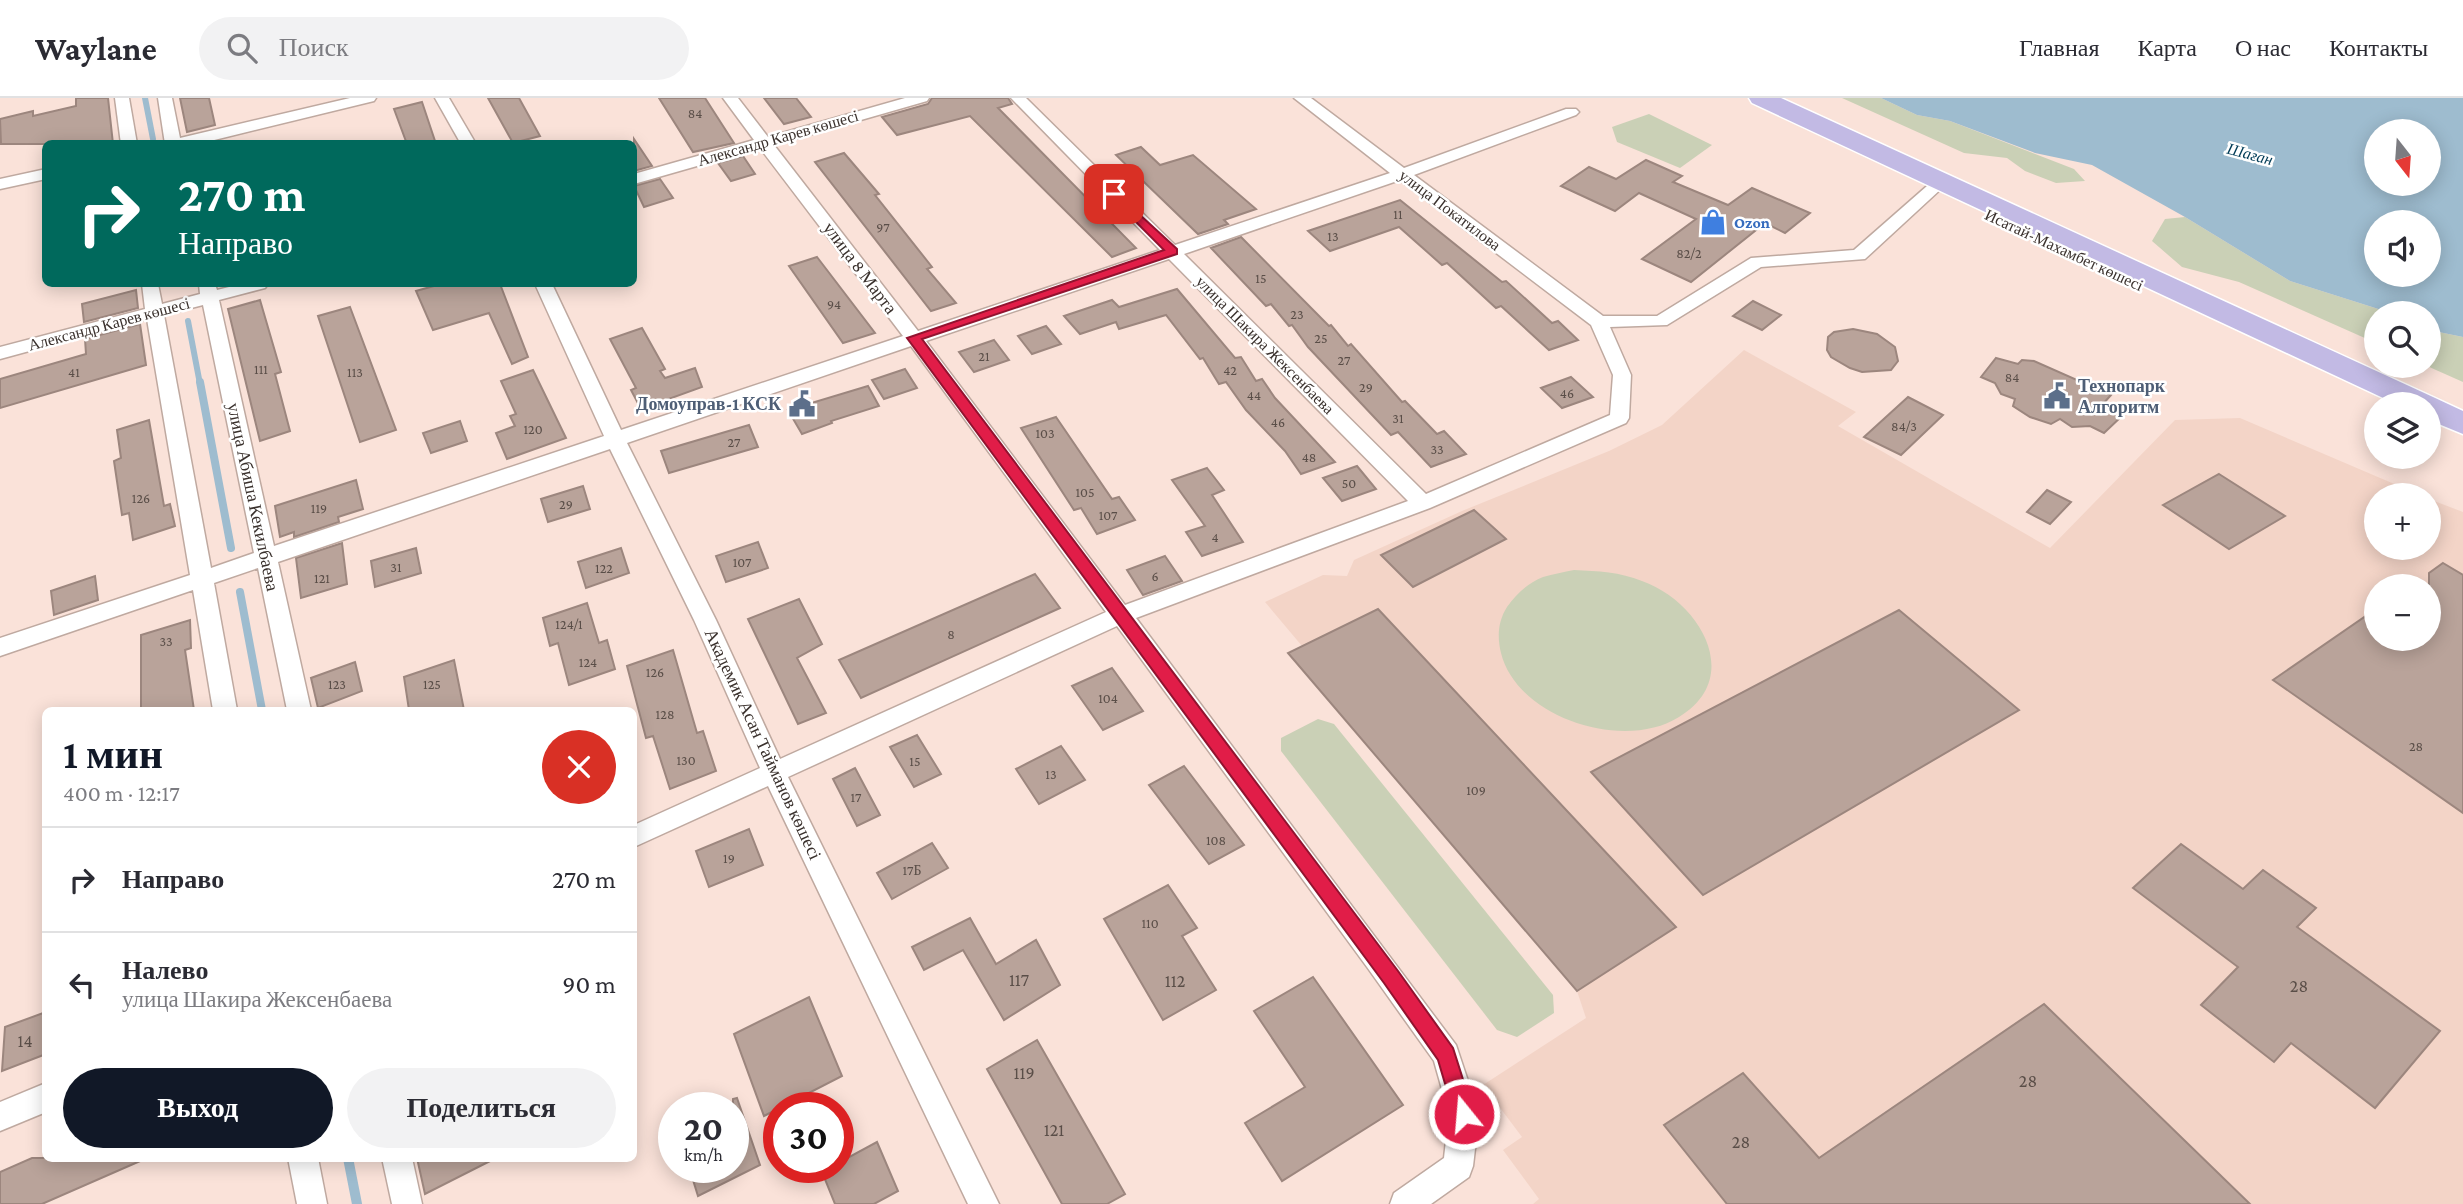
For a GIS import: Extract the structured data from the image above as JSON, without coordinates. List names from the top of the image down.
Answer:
{
  "streets": {
    "main road": ["Исатай-Махамбет көшесі"],
    "street": [
      "Александр Карев көшесі",
      "улица Покатилова",
      "улица 8 Марта",
      "улица Шакира Жексенбаева",
      "улица Абиша Кекилбаева",
      "Академик Асан Тайманов көшесі"
    ]
  },
  "crossings": [
    ["Александр Карев көшесі", "улица 8 Марта"],
    ["Александр Карев көшесі", "улица Абиша Кекилбаева"]
  ],
  "water": ["Шаған"],
  "places": {
    "shop": ["Ozon"],
    "public building": ["Технопарк Алгоритм", "Домоуправ-1 КСК"]
  },
  "house_numbers": [
    "84",
    "11",
    "97",
    "13",
    "82/2",
    "15",
    "94",
    "23",
    "25",
    "21",
    "27",
    "111",
    "42",
    "41",
    "113",
    "84",
    "29",
    "46",
    "44",
    "31",
    "46",
    "84/3",
    "120",
    "103",
    "27",
    "33",
    "48",
    "50",
    "105",
    "126",
    "29",
    "119",
    "107",
    "4",
    "107",
    "31",
    "122",
    "6",
    "121",
    "124/1",
    "8",
    "33",
    "124",
    "126",
    "123",
    "125",
    "104",
    "128",
    "28",
    "130",
    "15",
    "13",
    "109",
    "17",
    "108",
    "19",
    "17Б",
    "110",
    "117",
    "112",
    "28",
    "14",
    "119",
    "28",
    "121",
    "28"
  ],
  "north": "bottom",
  "page": {
    "header": "Waylane",
    "search": "Поиск",
    "nav": [
      "Главная",
      "Карта",
      "О нас",
      "Контакты"
    ],
    "map_buttons": ["+", "−"],
    "turn": ["270 m", "Направо"],
    "heading": ["1 мин", "400 m · 12:17"],
    "list": [
      {
        "name": "Направо",
        "value": "270 m"
      },
      {
        "name": "Налево",
        "note": "улица Шакира Жексенбаева",
        "value": "90 m"
      }
    ],
    "buttons": ["Выход", "Поделиться"],
    "speed": "20 km/h",
    "limit": "30"
  }
}
